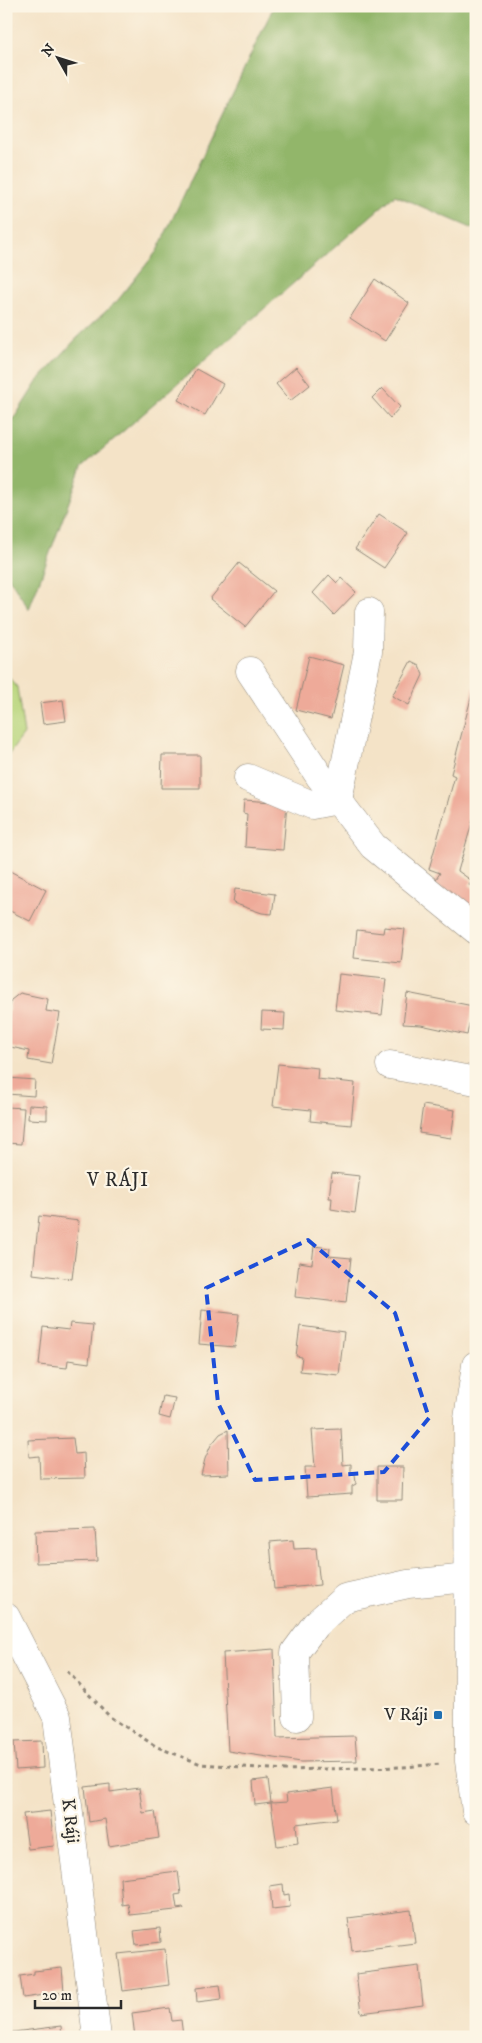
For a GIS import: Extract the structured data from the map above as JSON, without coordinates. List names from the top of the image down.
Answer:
{
  "streets": {
    "street": ["K Ráji"]
  },
  "districts": ["V RÁJI"],
  "places": {
    "transit": ["V Ráji"]
  },
  "scale_bar": "20 m",
  "north": "top left"
}
